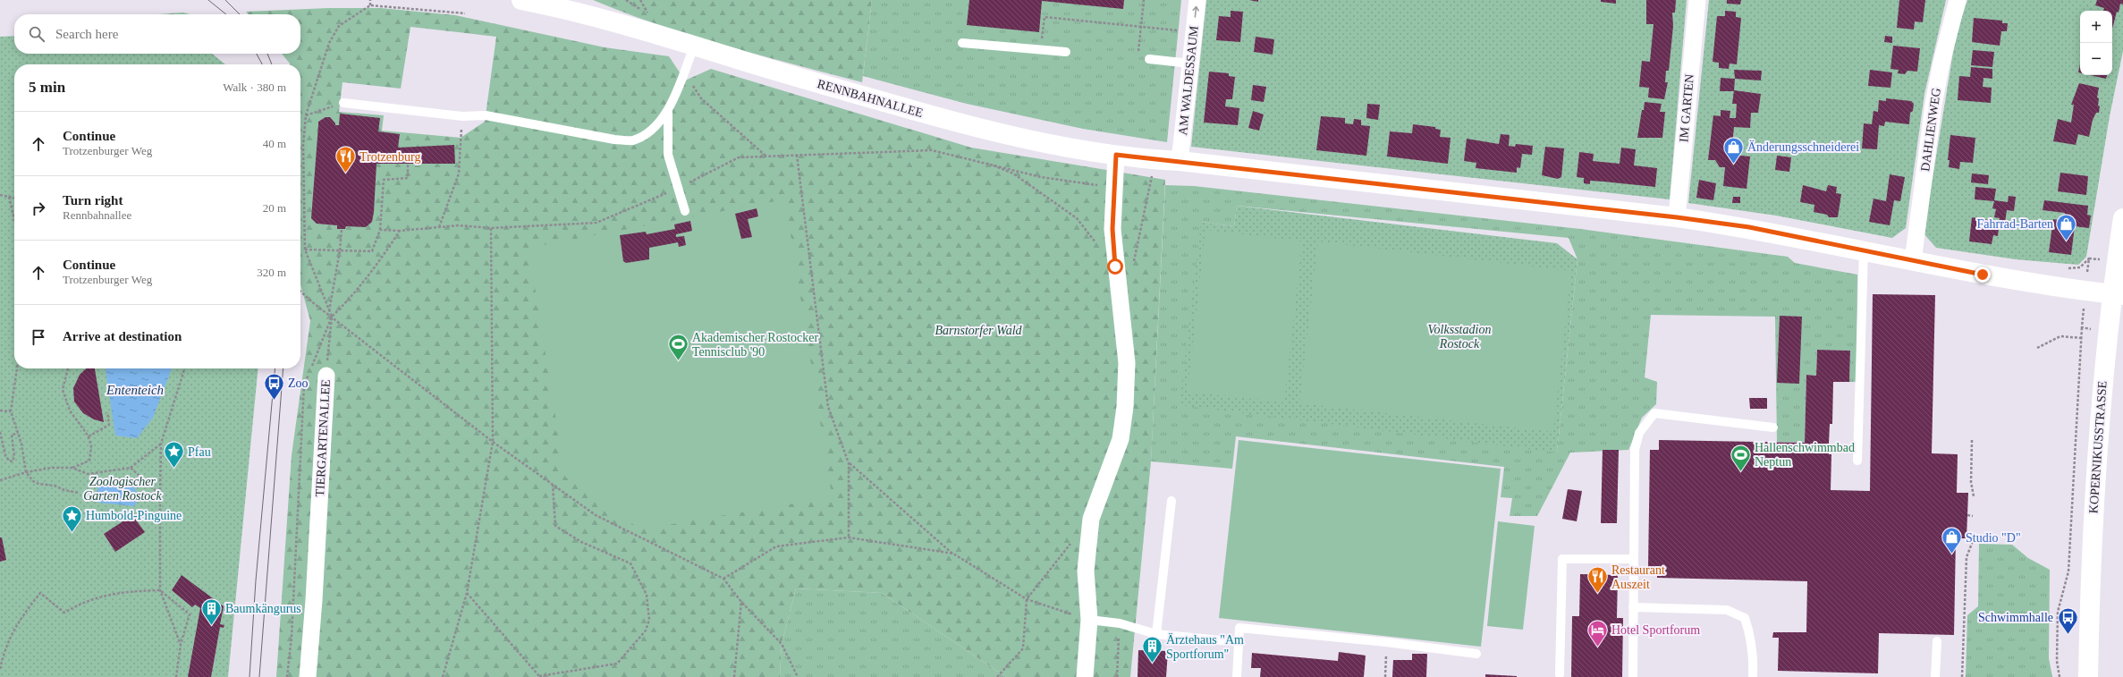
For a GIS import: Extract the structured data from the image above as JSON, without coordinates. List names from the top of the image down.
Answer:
{
  "streets": {
    "street": [
      "AM WALDESSAUM",
      "RENNBAHNALLEE",
      "IM GARTEN",
      "DAHLIENWEG",
      "TIERGARTENALLEE",
      "KOPERNIKUSSTRASSE"
    ]
  },
  "crossings": [
    ["AM WALDESSAUM", "RENNBAHNALLEE"],
    ["RENNBAHNALLEE", "IM GARTEN"],
    ["RENNBAHNALLEE", "DAHLIENWEG"],
    ["RENNBAHNALLEE", "KOPERNIKUSSTRASSE"]
  ],
  "one_way": ["AM WALDESSAUM"],
  "water": ["Ententeich"],
  "parks": ["Volksstadion Rostock", "Barnstorfer Wald", "Zoologischer Garten Rostock"],
  "places": {
    "shop": ["Änderungsschneiderei", "Fahrrad-Barten", "Studio \"D\""],
    "restaurant": ["Trotzenburg", "Restaurant Auszeit"],
    "sports": ["Akademischer Rostocker Tennisclub '90", "Hallenschwimmbad Neptun"],
    "bus stop": ["Zoo", "Schwimmhalle"],
    "place": ["Pfau", "Humbold-Pinguine"],
    "building": ["Baumkängurus", "Ärztehaus \"Am Sportforum\""],
    "hotel": ["Hotel Sportforum"]
  },
  "page": {
    "map_buttons": ["+", "−"],
    "search": "Search here",
    "heading": ["5 min", "Walk · 380 m"],
    "list": [
      ["Continue", "Trotzenburger Weg", "40 m"],
      ["Turn right", "Rennbahnallee", "20 m"],
      ["Continue", "Trotzenburger Weg", "320 m"],
      "Arrive at destination"
    ]
  }
}
